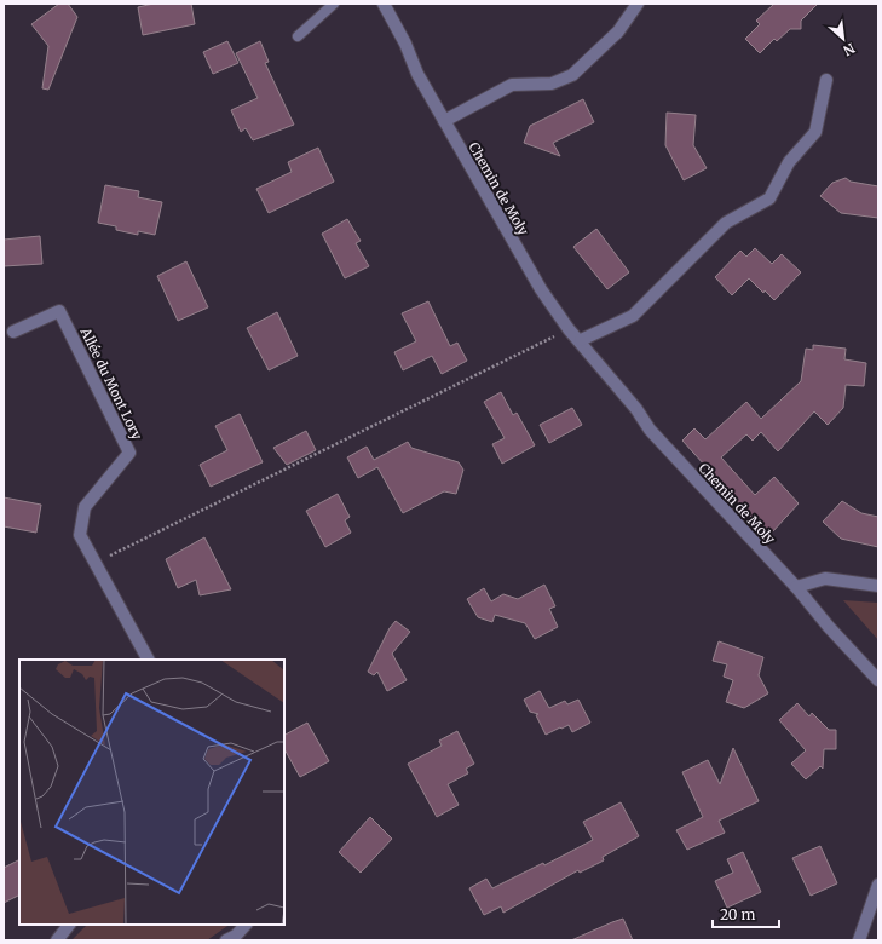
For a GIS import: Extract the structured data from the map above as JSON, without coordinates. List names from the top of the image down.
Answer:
{
  "streets": {
    "street": ["Chemin de Moly", "Allée du Mont Lory"]
  },
  "scale_bar": "20 m",
  "north": "bottom right"
}
